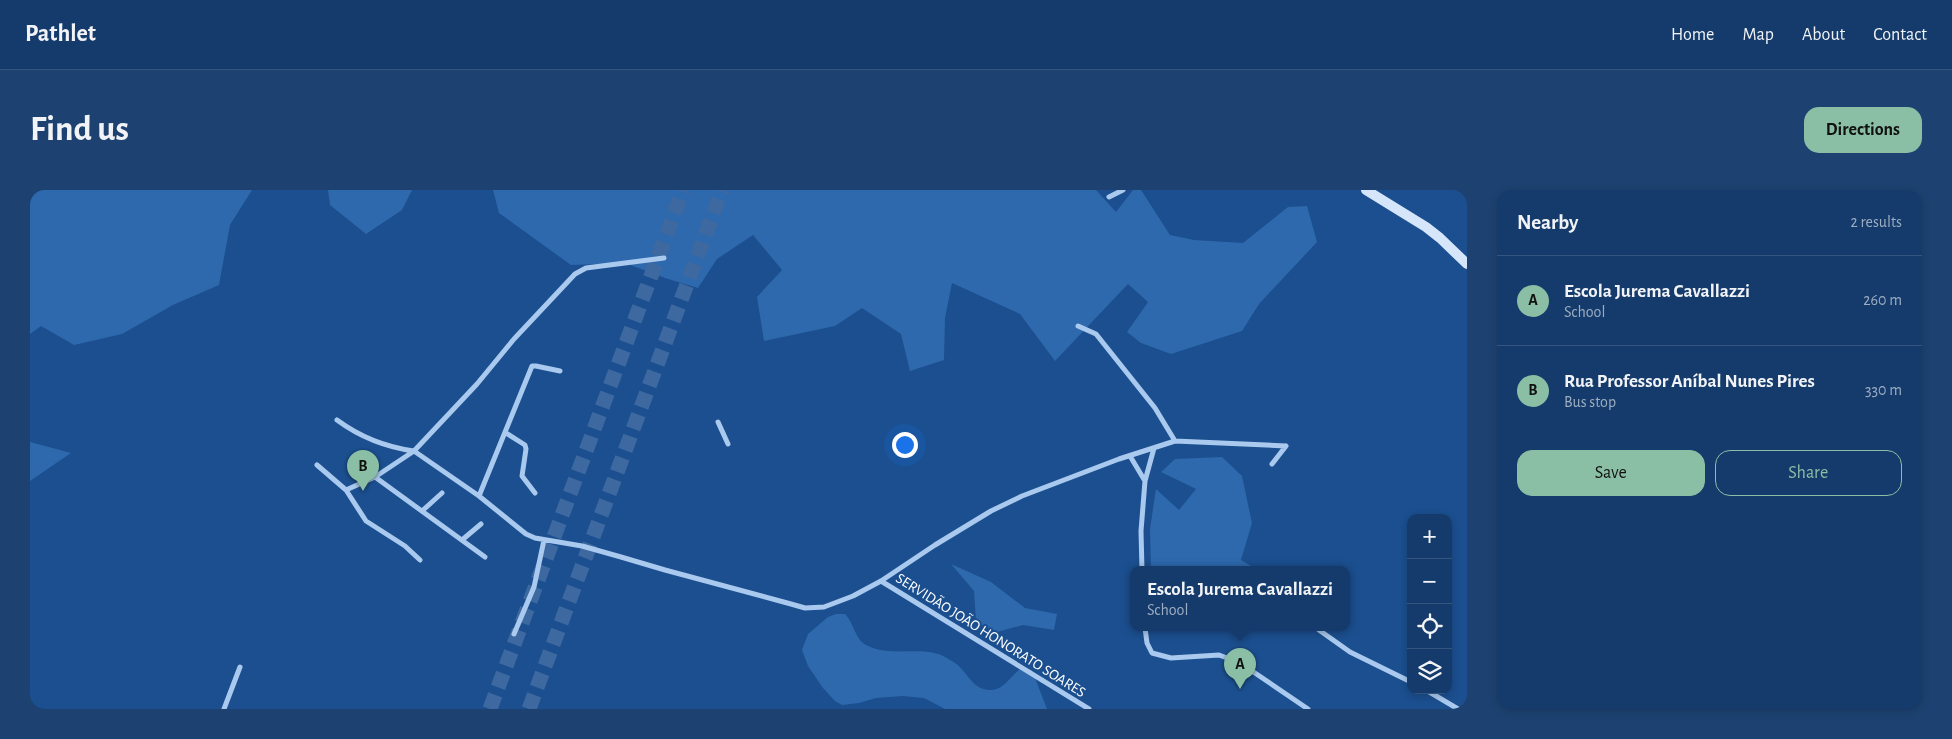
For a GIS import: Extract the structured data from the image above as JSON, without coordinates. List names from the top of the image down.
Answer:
{
  "streets": {
    "street": ["SERVIDÃO JOÃO HONORATO SOARES"]
  },
  "page": {
    "header": "Pathlet",
    "nav": [
      "Home",
      "Map",
      "About",
      "Contact"
    ],
    "buttons": [
      "Directions",
      ["Save", "Share"]
    ],
    "title": "Find us",
    "heading": ["Nearby", "2 results"],
    "list": [
      {
        "mark": "A",
        "name": "Escola Jurema Cavallazzi",
        "note": "School",
        "value": "260 m"
      },
      {
        "mark": "B",
        "name": "Rua Professor Aníbal Nunes Pires",
        "note": "Bus stop",
        "value": "330 m"
      }
    ],
    "pins": ["B", "A"],
    "map_buttons": ["+", "−"],
    "popup": ["Escola Jurema Cavallazzi", "School"]
  }
}
